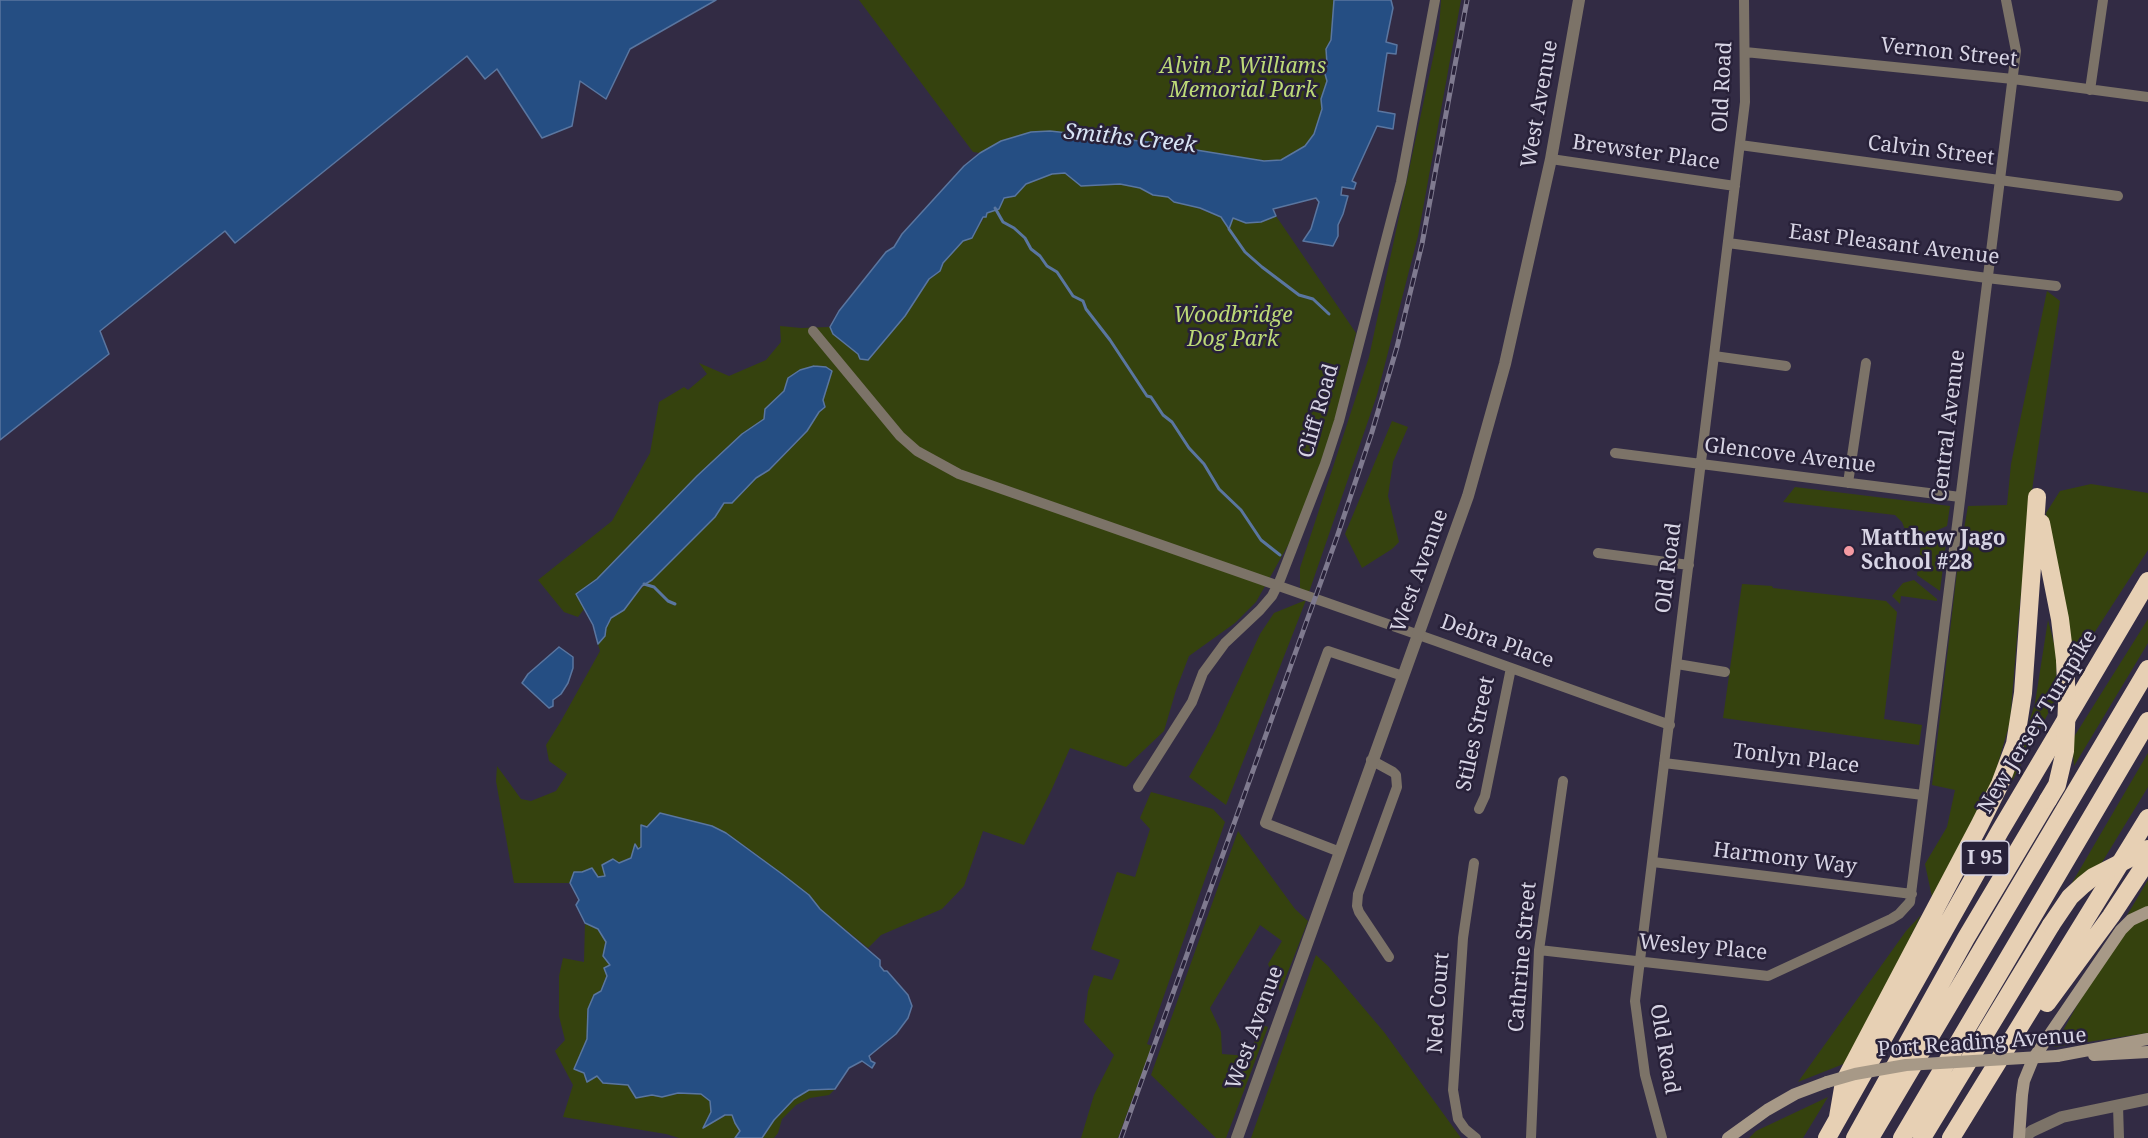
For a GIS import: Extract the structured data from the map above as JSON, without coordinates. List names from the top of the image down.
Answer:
{
  "streets": {
    "highway": ["New Jersey Turnpike", "I 95"],
    "main road": ["Port Reading Avenue"],
    "street": [
      "Vernon Street",
      "Old Road",
      "West Avenue",
      "Calvin Street",
      "Brewster Place",
      "East Pleasant Avenue",
      "Cliff Road",
      "Central Avenue",
      "Glencove Avenue",
      "Debra Place",
      "Stiles Street",
      "Tonlyn Place",
      "Harmony Way",
      "Wesley Place",
      "Cathrine Street",
      "Ned Court"
    ]
  },
  "crossings": [
    ["Vernon Street", "Old Road"],
    ["Vernon Street", "Central Avenue"],
    ["Old Road", "Calvin Street"],
    ["Old Road", "Brewster Place"],
    ["Old Road", "East Pleasant Avenue"],
    ["Old Road", "Glencove Avenue"],
    ["Old Road", "Debra Place"],
    ["Old Road", "Tonlyn Place"],
    ["Old Road", "Harmony Way"],
    ["Old Road", "Wesley Place"],
    ["West Avenue", "Brewster Place"],
    ["West Avenue", "Debra Place"],
    ["Calvin Street", "Central Avenue"],
    ["East Pleasant Avenue", "Central Avenue"],
    ["Cliff Road", "Debra Place"],
    ["Central Avenue", "Glencove Avenue"],
    ["Central Avenue", "Tonlyn Place"],
    ["Central Avenue", "Harmony Way"],
    ["Central Avenue", "Wesley Place"],
    ["Debra Place", "Stiles Street"],
    ["Harmony Way", "Wesley Place"],
    ["Wesley Place", "Cathrine Street"]
  ],
  "water": ["Smiths Creek"],
  "parks": ["Alvin P. Williams Memorial Park", "Woodbridge Dog Park"],
  "places": ["Matthew Jago School #28"]
}
